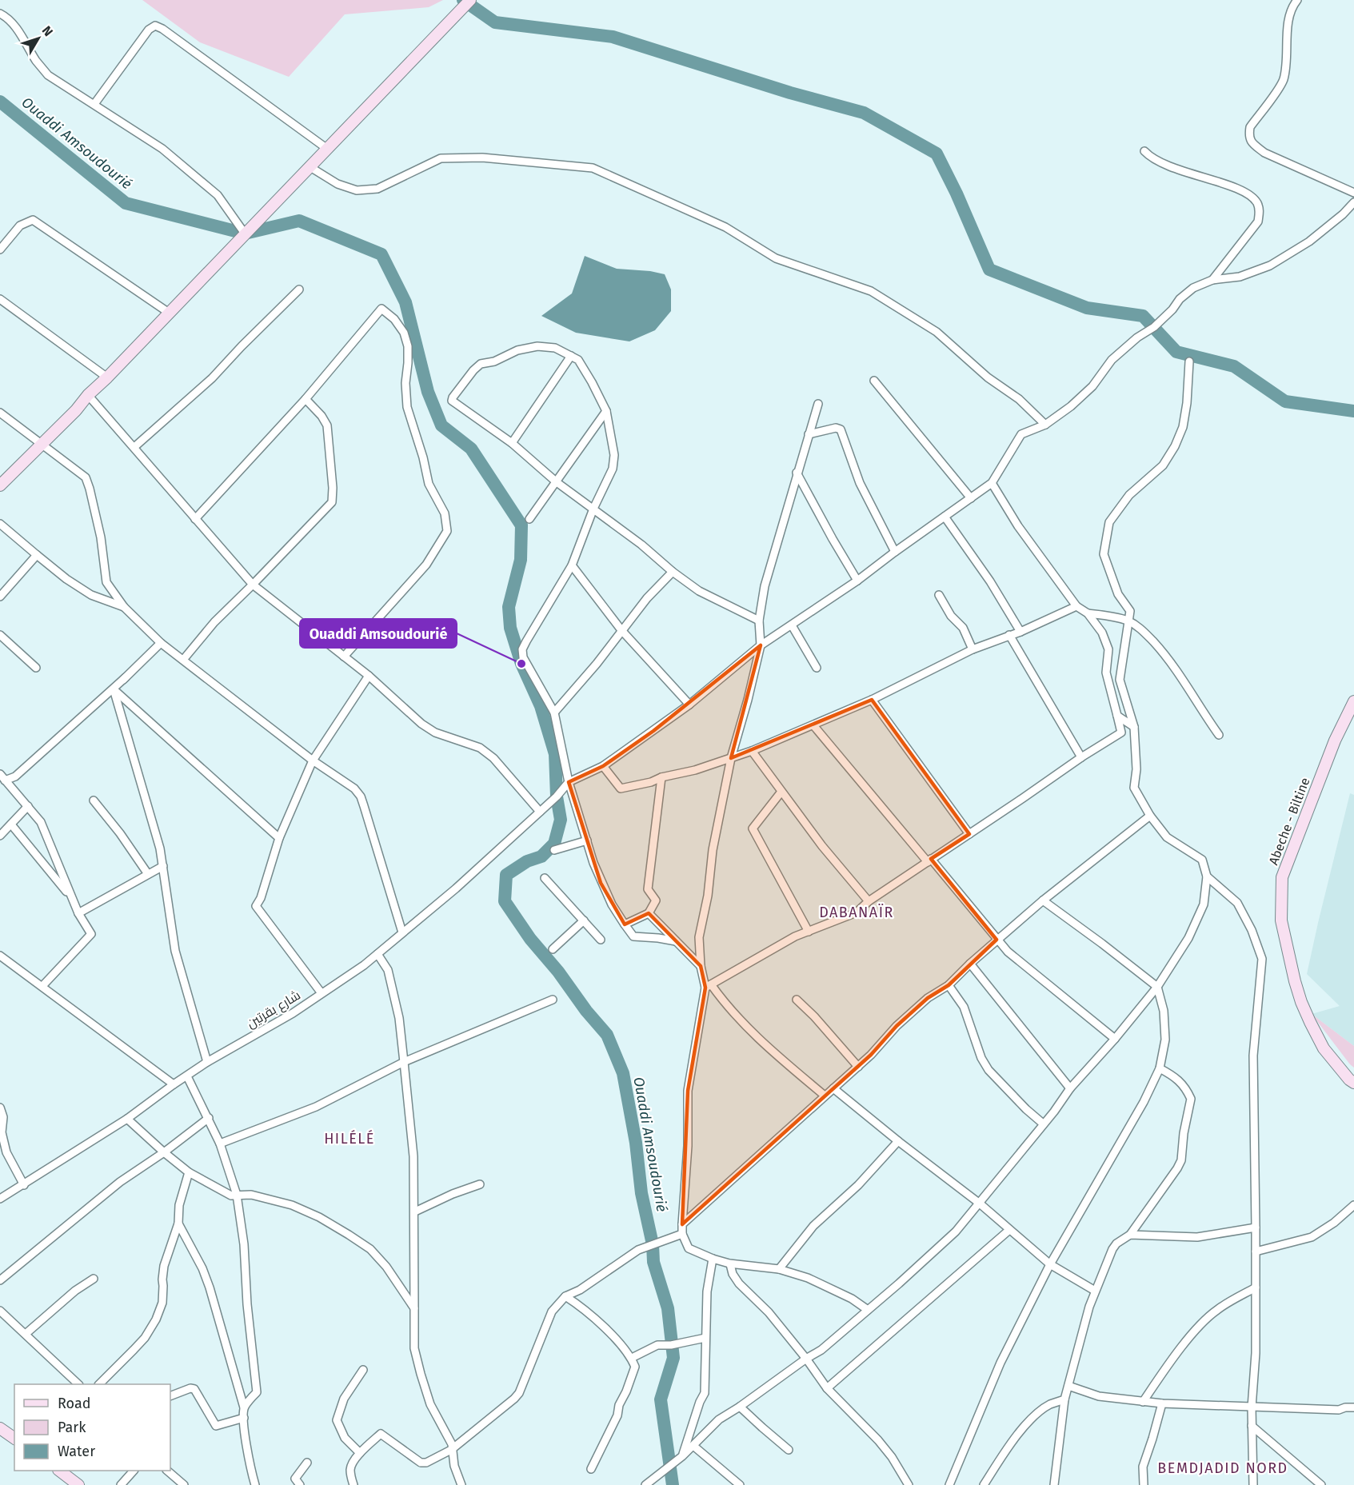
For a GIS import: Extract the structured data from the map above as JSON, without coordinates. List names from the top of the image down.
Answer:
{
  "streets": {
    "street": ["Abeche - Biltine", "شارع بقرتين"]
  },
  "districts": ["DABANAÏR", "HILÉLÉ", "BEMDJADID NORD"],
  "water": ["Ouaddi Amsoudourié"],
  "places": ["Ouaddi Amsoudourié"],
  "legend": ["Road", "Park", "Water"],
  "north": "top right"
}
